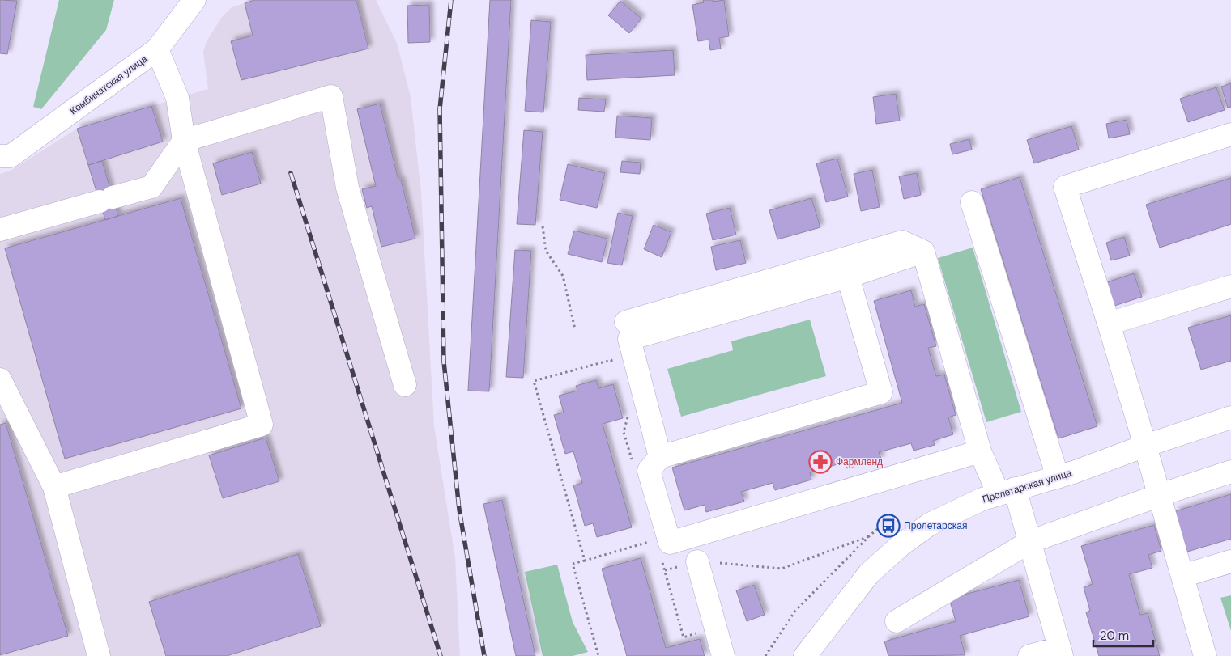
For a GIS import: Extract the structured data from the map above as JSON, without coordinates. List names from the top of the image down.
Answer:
{
  "streets": {
    "street": ["Комбинатская улица", "Пролетарская улица"]
  },
  "places": {
    "pharmacy": ["Фармленд"],
    "bus stop": ["Пролетарская"]
  },
  "scale_bar": "20 m"
}
